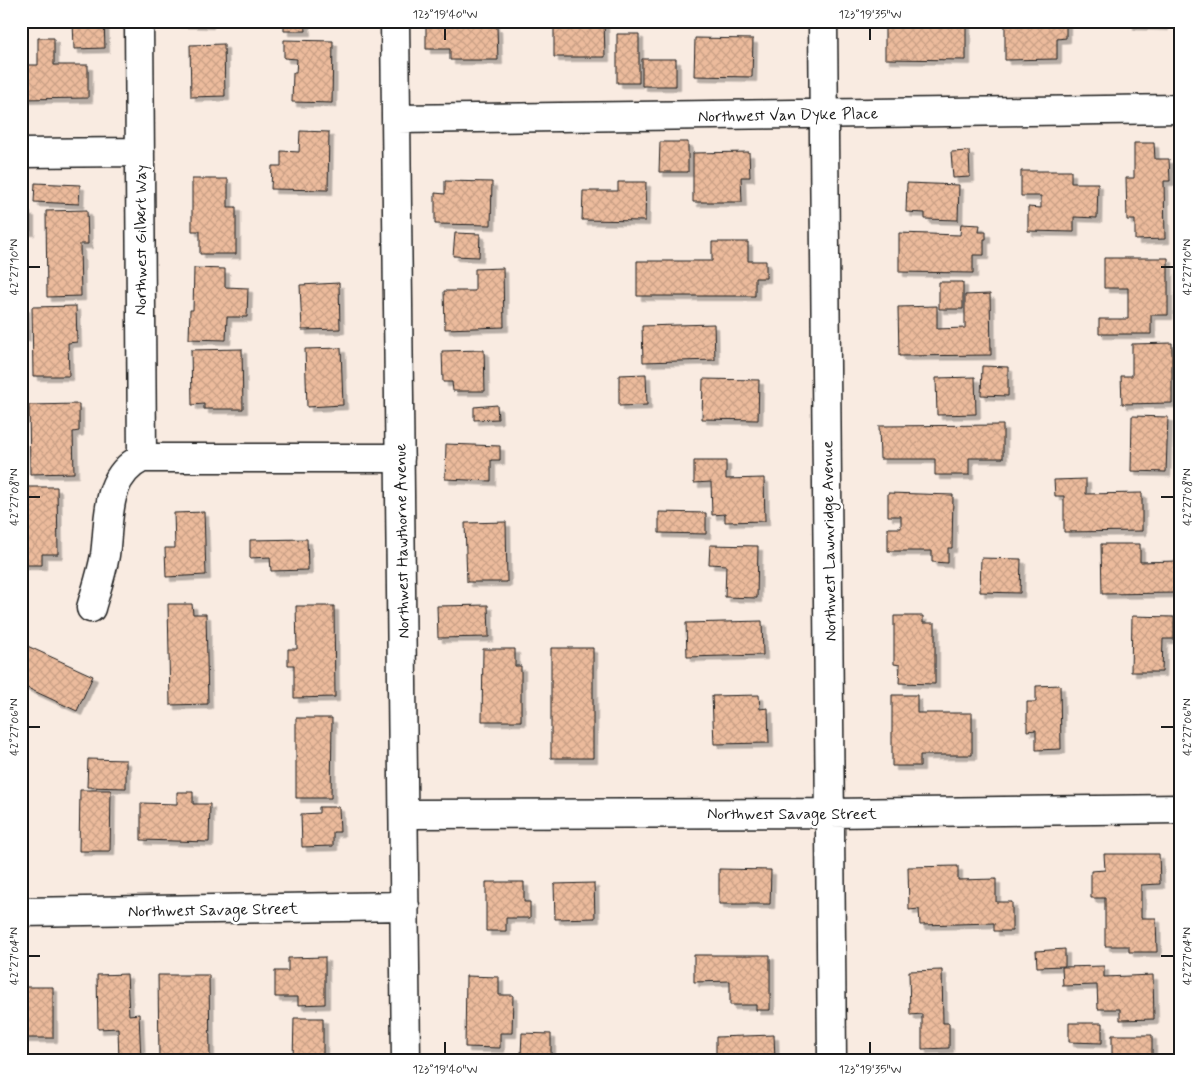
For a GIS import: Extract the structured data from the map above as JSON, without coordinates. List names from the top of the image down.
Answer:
{
  "streets": {
    "street": [
      "Northwest Van Dyke Place",
      "Northwest Gilbert Way",
      "Northwest Hawthorne Avenue",
      "Northwest Lawnridge Avenue",
      "Northwest Savage Street"
    ]
  },
  "crossings": [
    ["Northwest Van Dyke Place", "Northwest Hawthorne Avenue"],
    ["Northwest Van Dyke Place", "Northwest Lawnridge Avenue"],
    ["Northwest Hawthorne Avenue", "Northwest Savage Street"],
    ["Northwest Lawnridge Avenue", "Northwest Savage Street"]
  ],
  "coordinates": [
    "123°19'40\"W",
    "123°19'35\"W",
    "42°27'10\"N",
    "42°27'08\"N",
    "42°27'06\"N",
    "42°27'04\"N"
  ]
}
